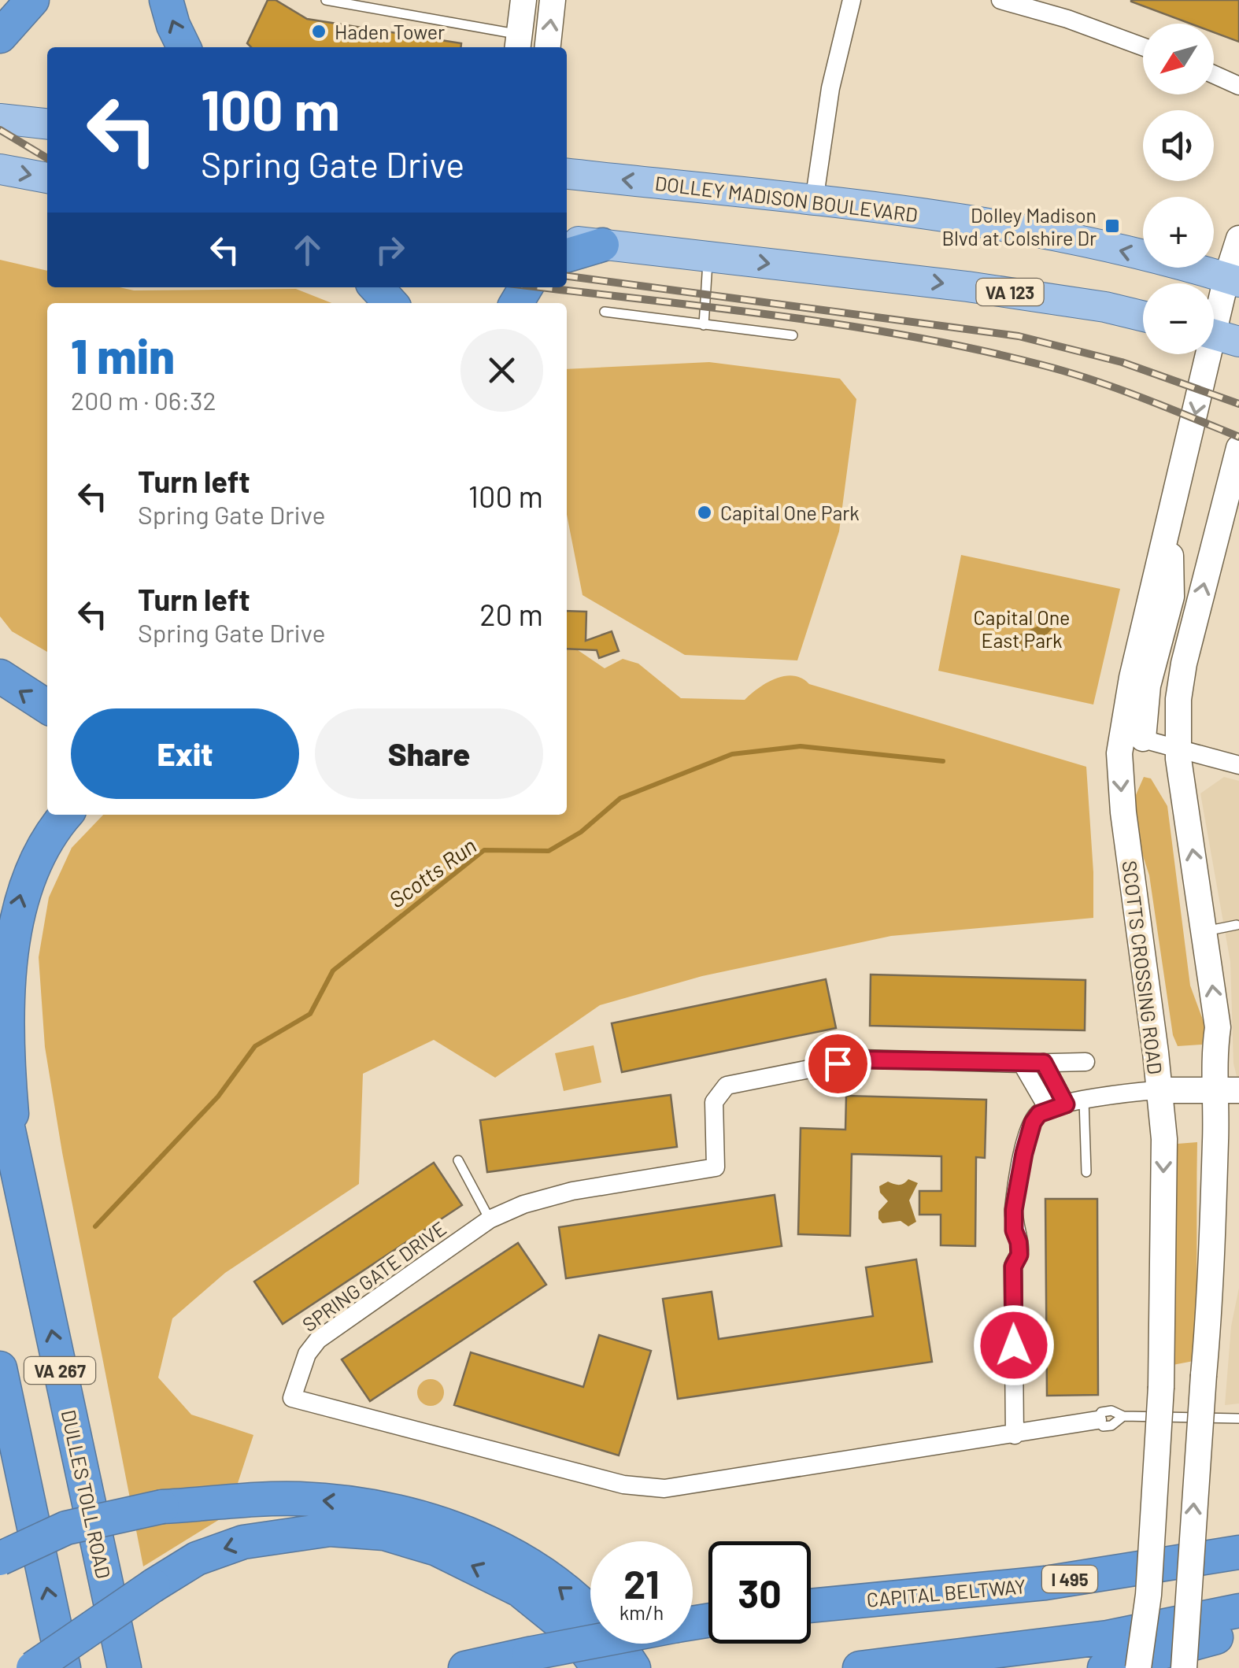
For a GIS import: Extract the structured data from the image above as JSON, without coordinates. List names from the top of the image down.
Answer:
{
  "streets": {
    "highway": [
      "VA 267",
      "DULLES TOLL ROAD",
      "I 495",
      "CAPITAL BELTWAY"
    ],
    "main road": ["DOLLEY MADISON BOULEVARD", "VA 123", "SCOTTS CROSSING ROAD"],
    "street": ["SPRING GATE DRIVE"]
  },
  "crossings": [
    ["DOLLEY MADISON BOULEVARD", "SCOTTS CROSSING ROAD"]
  ],
  "water": ["Scotts Run"],
  "parks": ["Capital One East Park"],
  "places": {
    "other": ["Haden Tower", "Capital One Park"],
    "transit": ["Dolley Madison Blvd at Colshire Dr"]
  },
  "north": "bottom left",
  "page": {
    "map_buttons": ["+", "−"],
    "turn": ["100 m", "Spring Gate Drive"],
    "heading": ["1 min", "200 m · 06:32"],
    "list": [
      {
        "name": "Turn left",
        "note": "Spring Gate Drive",
        "value": "100 m"
      },
      {
        "name": "Turn left",
        "note": "Spring Gate Drive",
        "value": "20 m"
      }
    ],
    "buttons": ["Exit", "Share"],
    "speed": "21 km/h",
    "limit": "30"
  }
}
